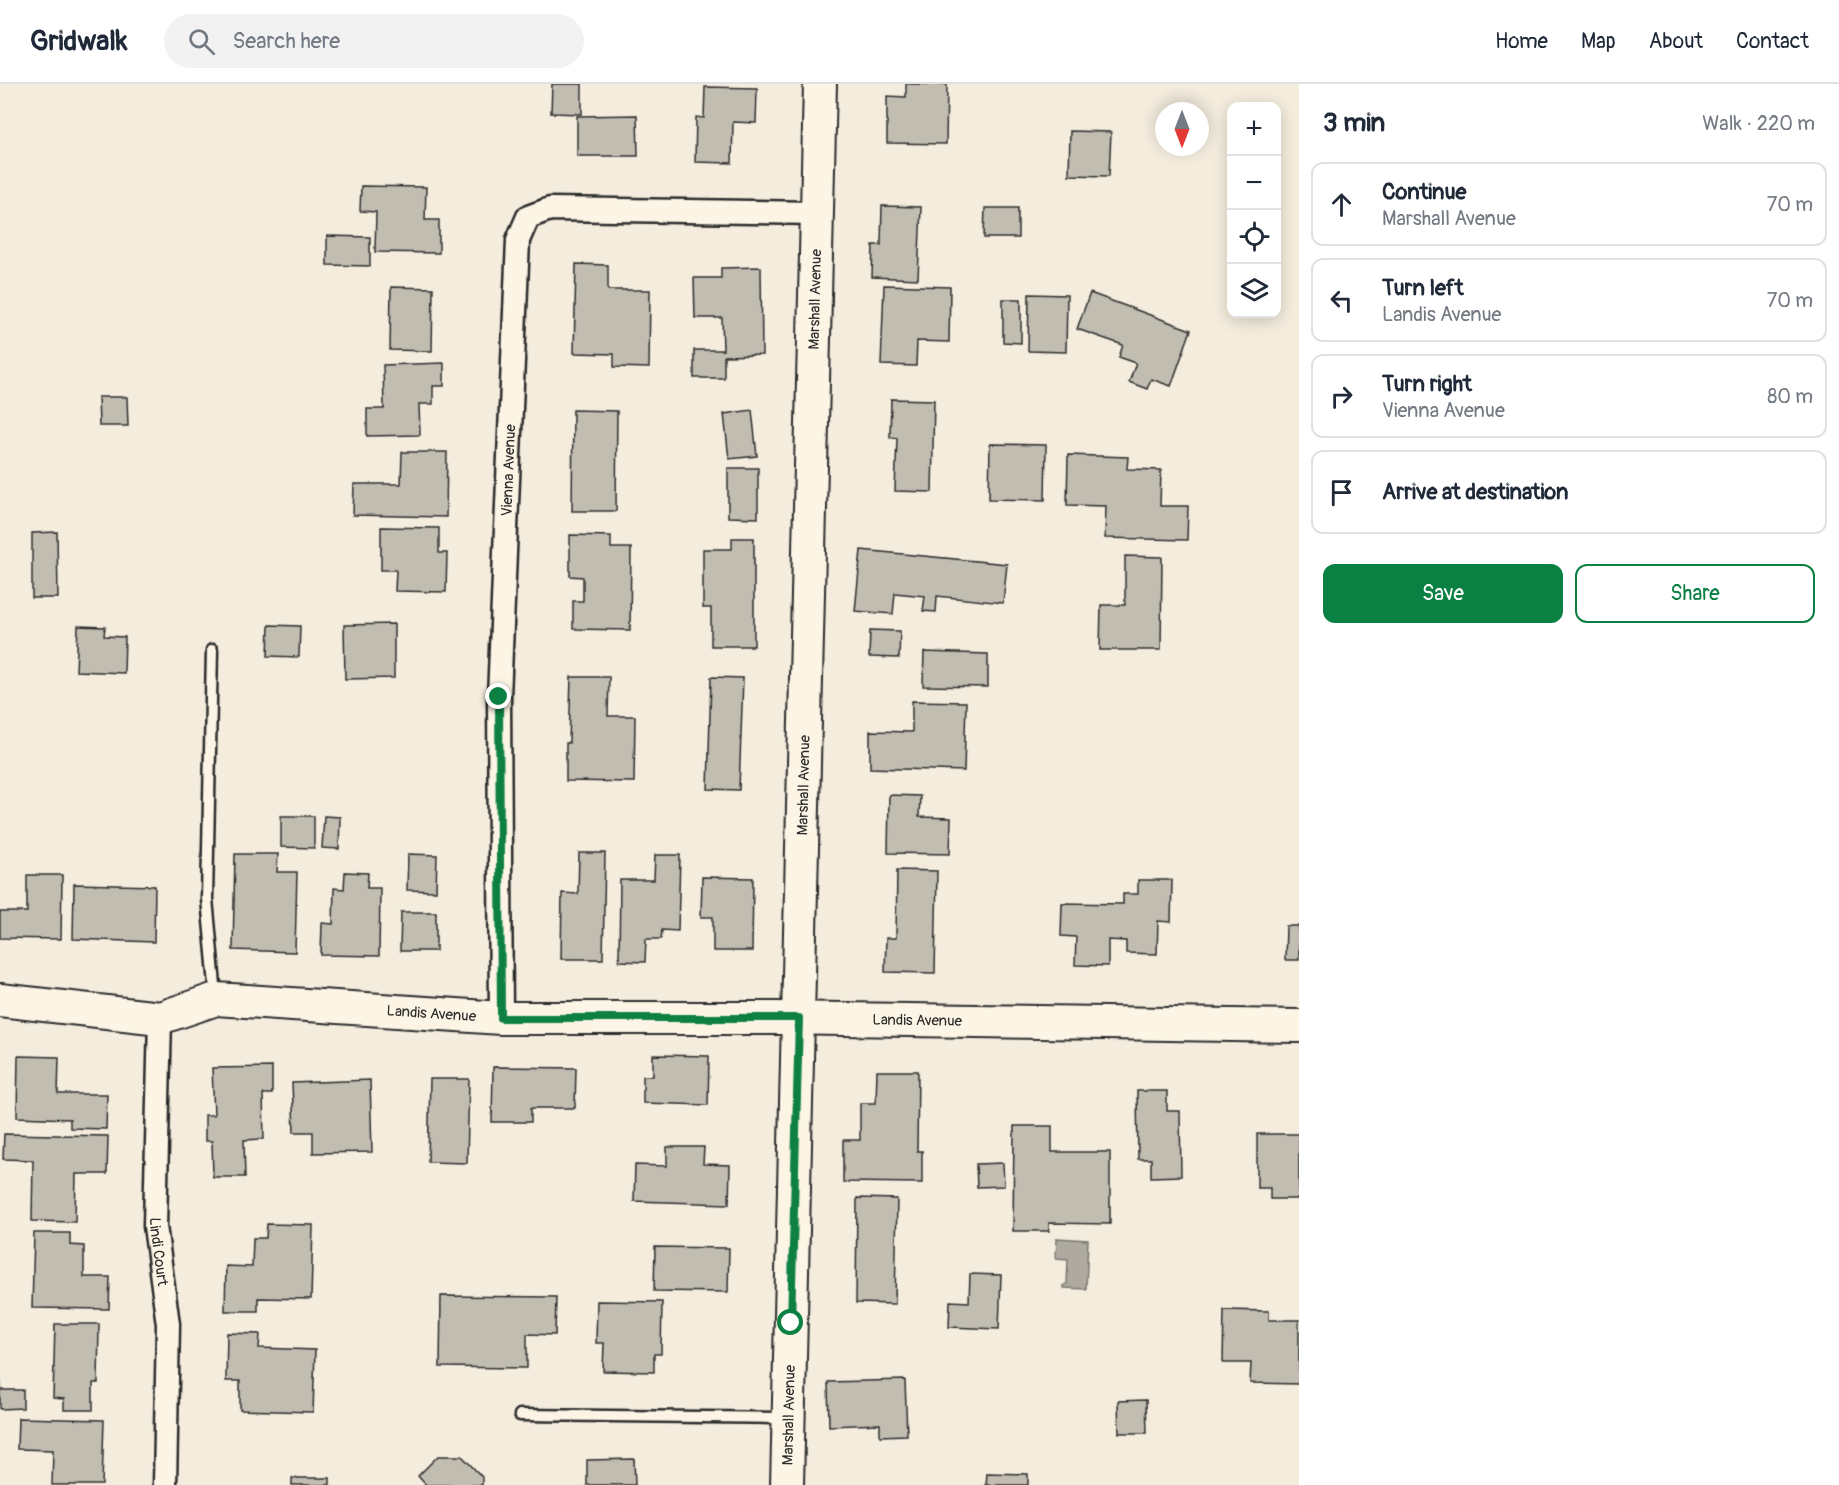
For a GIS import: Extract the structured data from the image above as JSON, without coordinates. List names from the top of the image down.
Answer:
{
  "streets": {
    "street": [
      "Marshall Avenue",
      "Vienna Avenue",
      "Landis Avenue",
      "Lindi Court"
    ]
  },
  "crossings": [
    ["Marshall Avenue", "Vienna Avenue"],
    ["Marshall Avenue", "Landis Avenue"],
    ["Vienna Avenue", "Landis Avenue"],
    ["Landis Avenue", "Lindi Court"]
  ],
  "north": "bottom",
  "page": {
    "header": "Gridwalk",
    "search": "Search here",
    "nav": [
      "Home",
      "Map",
      "About",
      "Contact"
    ],
    "heading": ["3 min", "Walk · 220 m"],
    "map_buttons": ["+", "−"],
    "list": [
      ["Continue", "Marshall Avenue", "70 m"],
      ["Turn left", "Landis Avenue", "70 m"],
      ["Turn right", "Vienna Avenue", "80 m"],
      "Arrive at destination"
    ],
    "buttons": ["Save", "Share"]
  }
}
